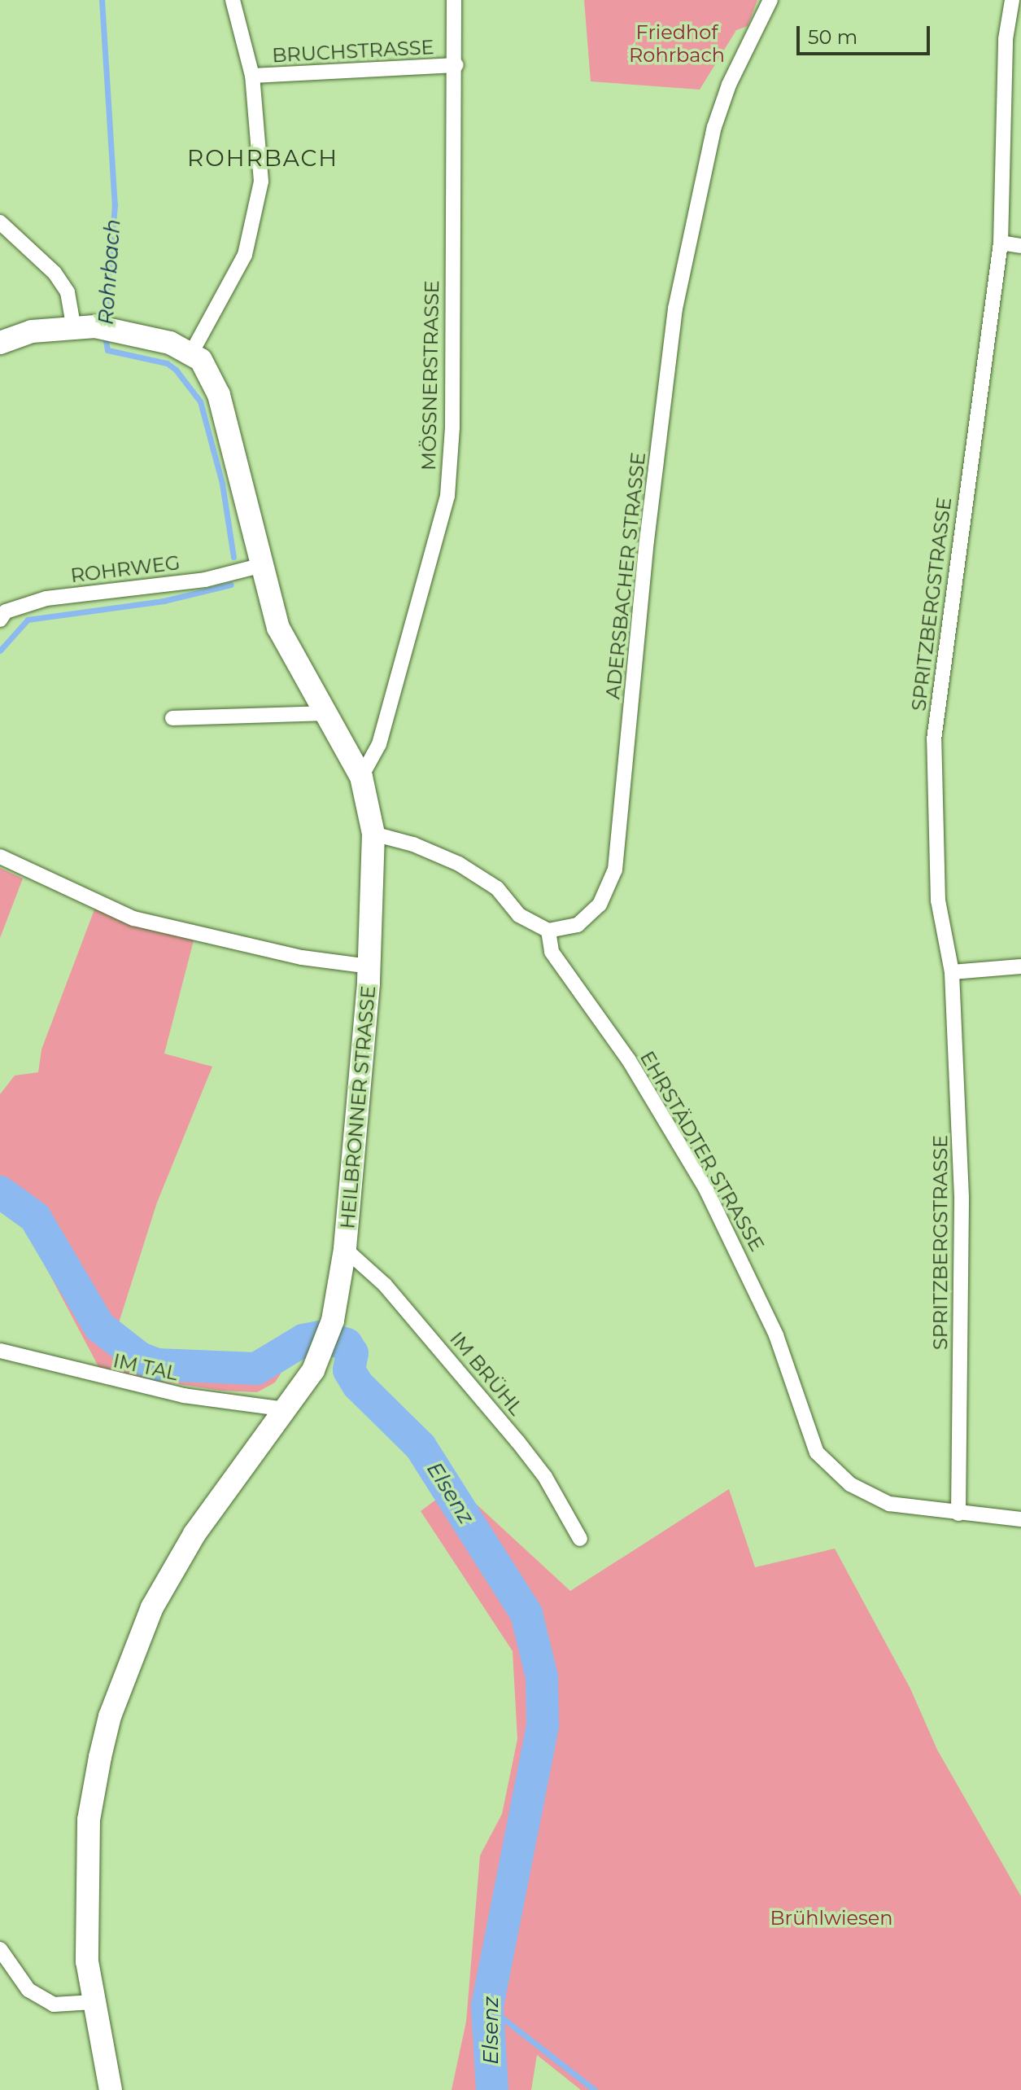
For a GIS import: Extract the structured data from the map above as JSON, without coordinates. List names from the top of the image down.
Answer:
{
  "streets": {
    "main road": ["HEILBRONNER STRASSE"],
    "street": [
      "BRUCHSTRASSE",
      "MÖSSNERSTRASSE",
      "ROHRWEG",
      "ADERSBACHER STRASSE",
      "SPRITZBERGSTRASSE",
      "EHRSTÄDTER STRASSE",
      "IM TAL",
      "IM BRÜHL"
    ]
  },
  "crossings": [
    ["BRUCHSTRASSE", "MÖSSNERSTRASSE"],
    ["BRUCHSTRASSE", "HEILBRONNER STRASSE"],
    ["MÖSSNERSTRASSE", "HEILBRONNER STRASSE"],
    ["ROHRWEG", "HEILBRONNER STRASSE"],
    ["ADERSBACHER STRASSE", "EHRSTÄDTER STRASSE"],
    ["SPRITZBERGSTRASSE", "EHRSTÄDTER STRASSE"],
    ["HEILBRONNER STRASSE", "IM TAL"],
    ["HEILBRONNER STRASSE", "IM BRÜHL"]
  ],
  "districts": ["ROHRBACH"],
  "water": ["Rohrbach", "Elsenz"],
  "parks": ["Friedhof Rohrbach", "Brühlwiesen"],
  "scale_bar": "50 m"
}
